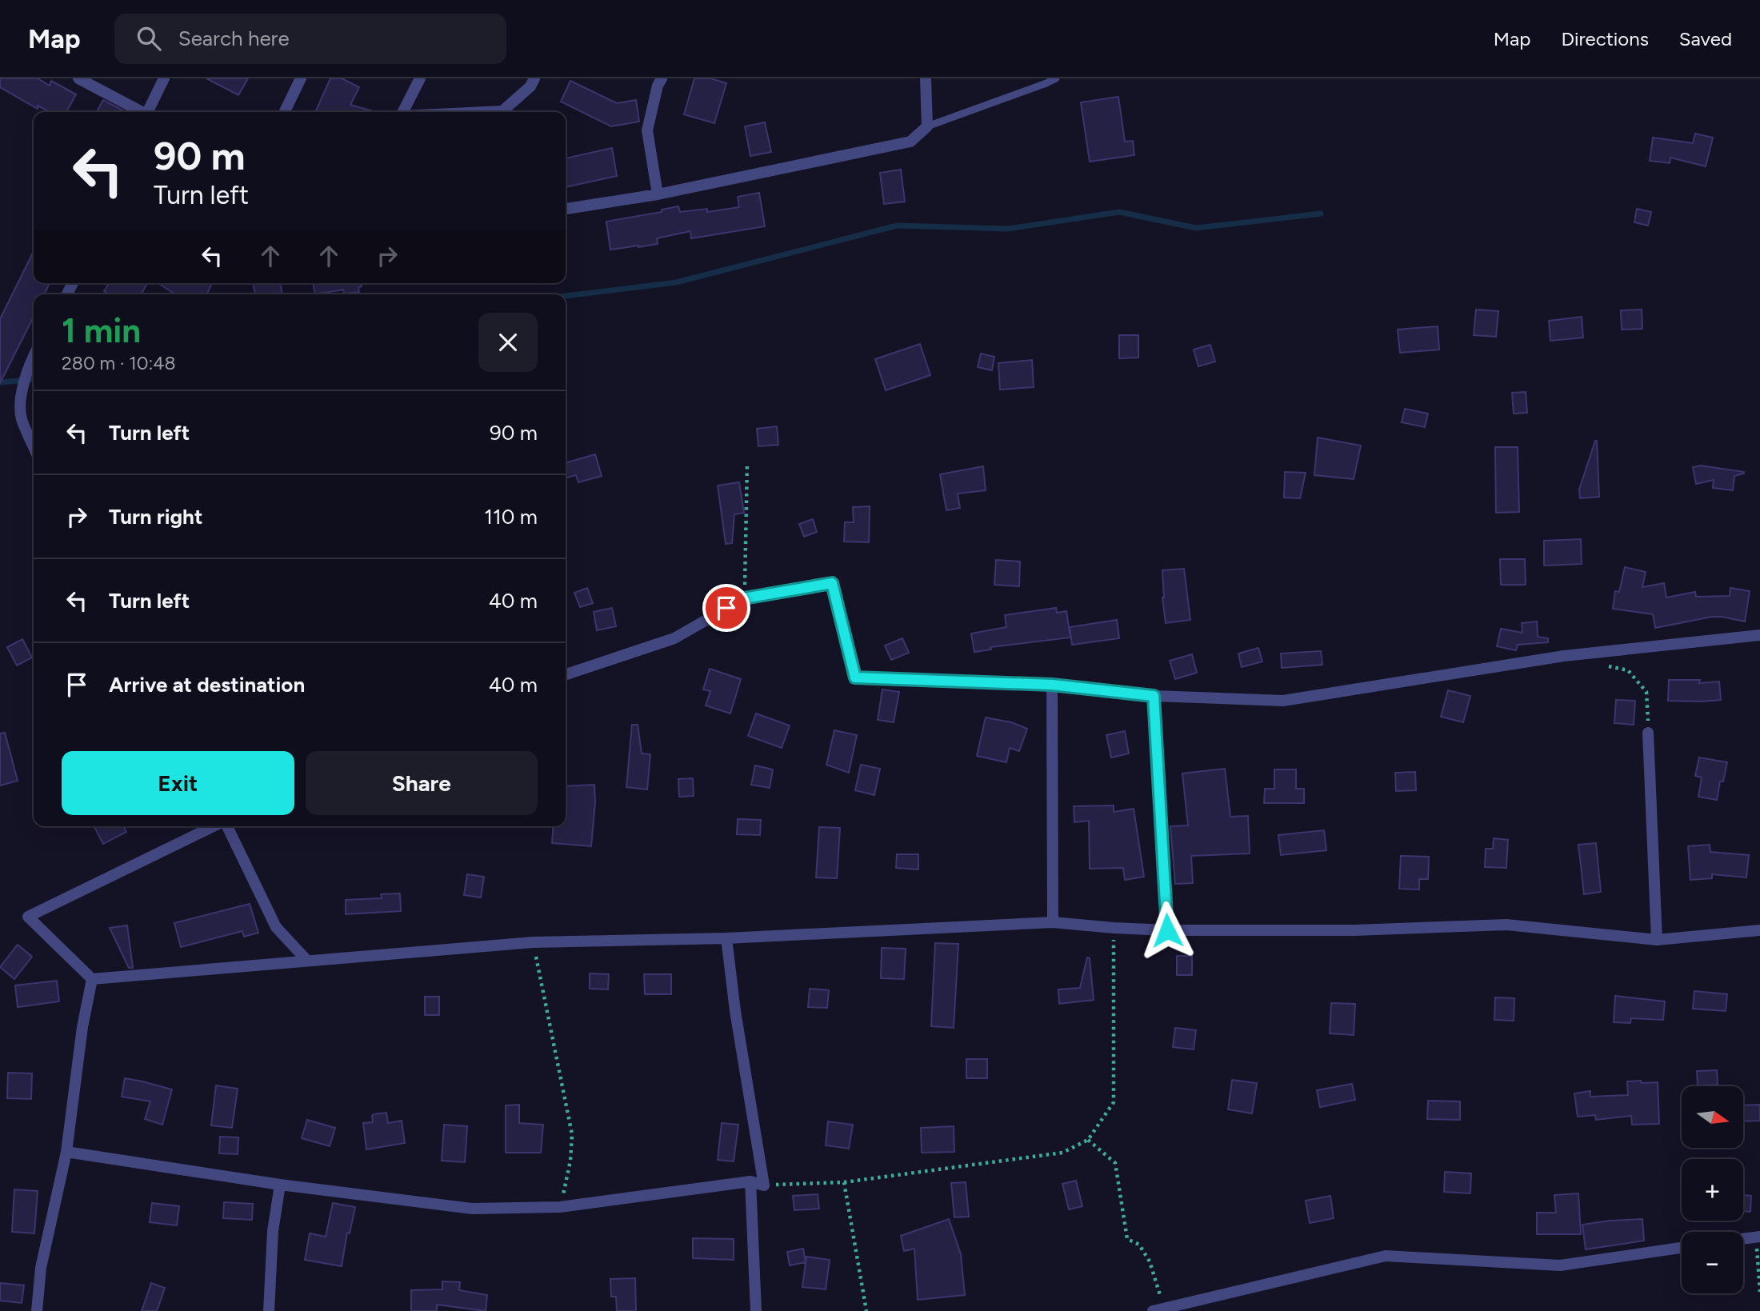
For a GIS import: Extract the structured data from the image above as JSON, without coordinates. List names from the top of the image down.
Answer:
{
  "north": "right",
  "page": {
    "header": "Map",
    "search": "Search here",
    "nav": ["Map", "Directions", "Saved"],
    "turn": ["90 m", "Turn left"],
    "heading": ["1 min", "280 m · 10:48"],
    "list": [
      {
        "name": "Turn left",
        "value": "90 m"
      },
      {
        "name": "Turn right",
        "value": "110 m"
      },
      {
        "name": "Turn left",
        "value": "40 m"
      },
      {
        "name": "Arrive at destination",
        "value": "40 m"
      }
    ],
    "buttons": ["Exit", "Share"],
    "map_buttons": ["+", "−"]
  }
}
